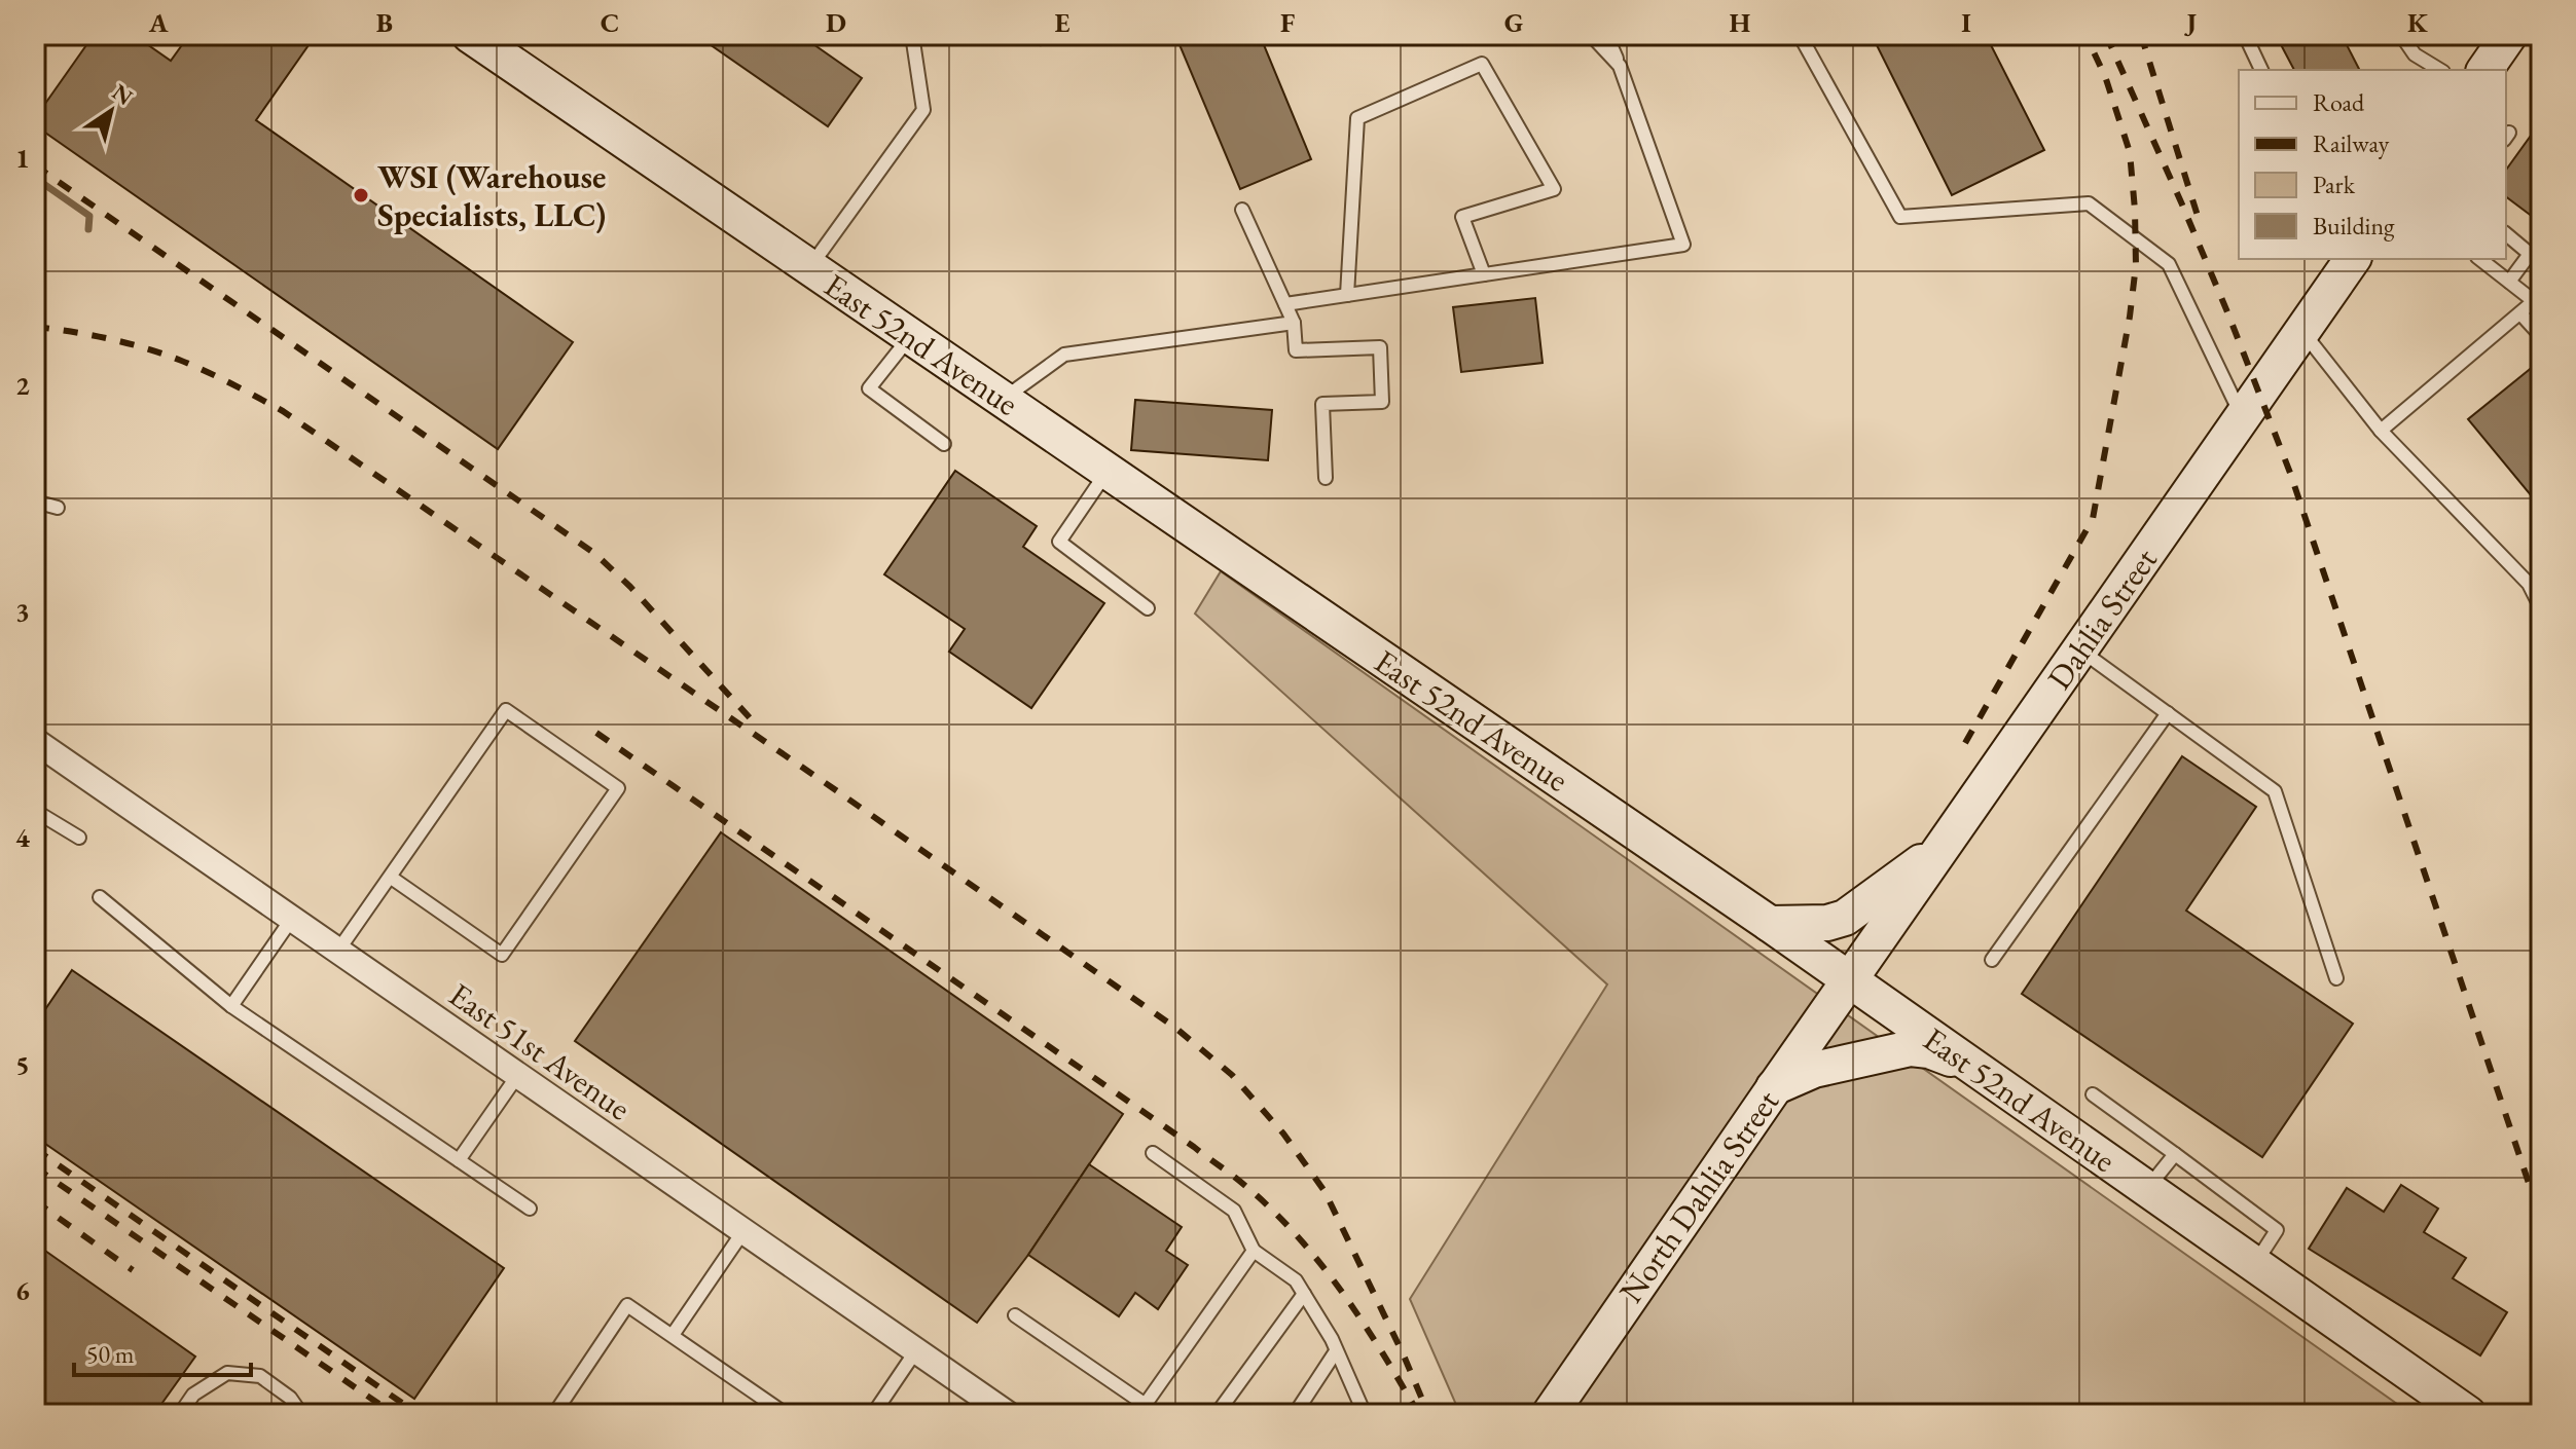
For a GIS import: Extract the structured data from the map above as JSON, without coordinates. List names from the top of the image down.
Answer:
{
  "streets": {
    "street": [
      "East 52nd Avenue",
      "Dahlia Street",
      "East 51st Avenue",
      "North Dahlia Street"
    ]
  },
  "crossings": [
    ["East 52nd Avenue", "Dahlia Street"],
    ["East 52nd Avenue", "North Dahlia Street"],
    ["Dahlia Street", "North Dahlia Street"]
  ],
  "places": ["WSI (Warehouse Specialists, LLC)"],
  "legend": [
    "Road",
    "Railway",
    "Park",
    "Building"
  ],
  "scale_bar": "50 m",
  "north": "top right",
  "grid": {
    "columns": [
      "A",
      "B",
      "C",
      "D",
      "E",
      "F",
      "G",
      "H",
      "I",
      "J",
      "K"
    ],
    "rows": [
      "1",
      "2",
      "3",
      "4",
      "5",
      "6"
    ]
  }
}
